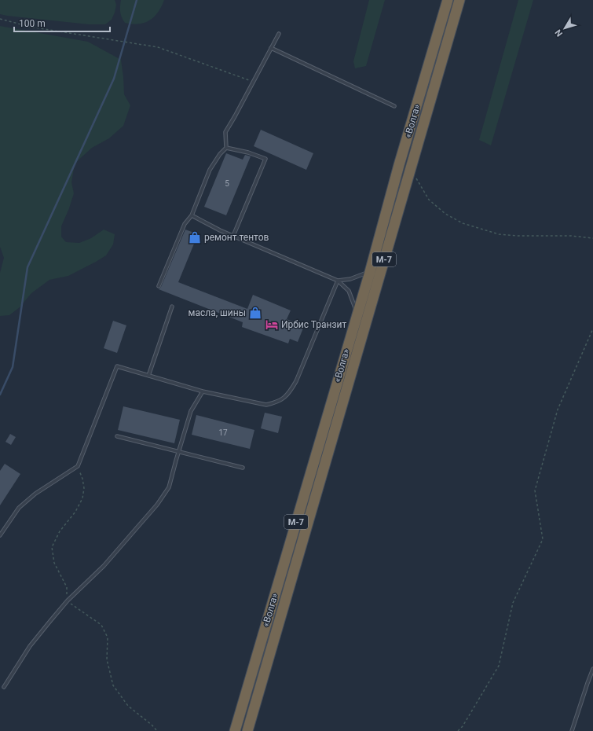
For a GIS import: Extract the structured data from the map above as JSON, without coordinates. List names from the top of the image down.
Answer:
{
  "streets": {
    "highway": ["«Волга»", "М-7"]
  },
  "places": {
    "shop": ["ремонт тентов", "масла, шины"],
    "hotel": ["Ирбис Транзит"]
  },
  "house_numbers": ["5", "17"],
  "scale_bar": "100 m",
  "north": "bottom left"
}
